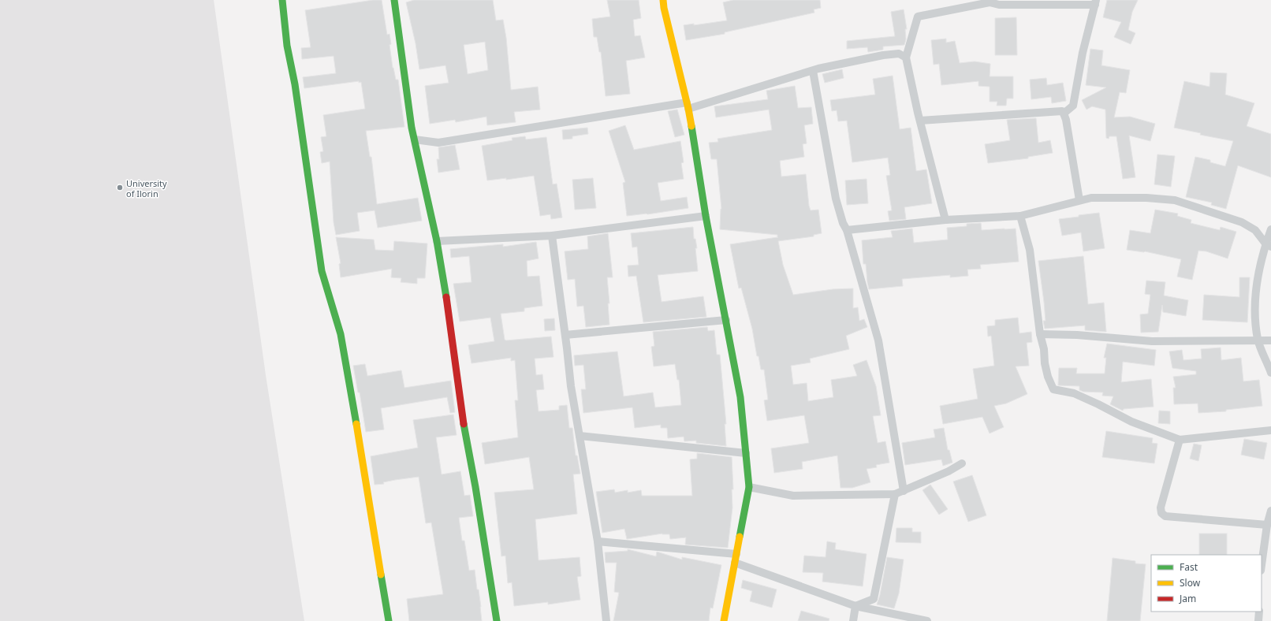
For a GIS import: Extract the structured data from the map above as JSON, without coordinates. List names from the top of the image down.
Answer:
{
  "places": ["University of Ilorin"],
  "legend": ["Fast", "Slow", "Jam"]
}
